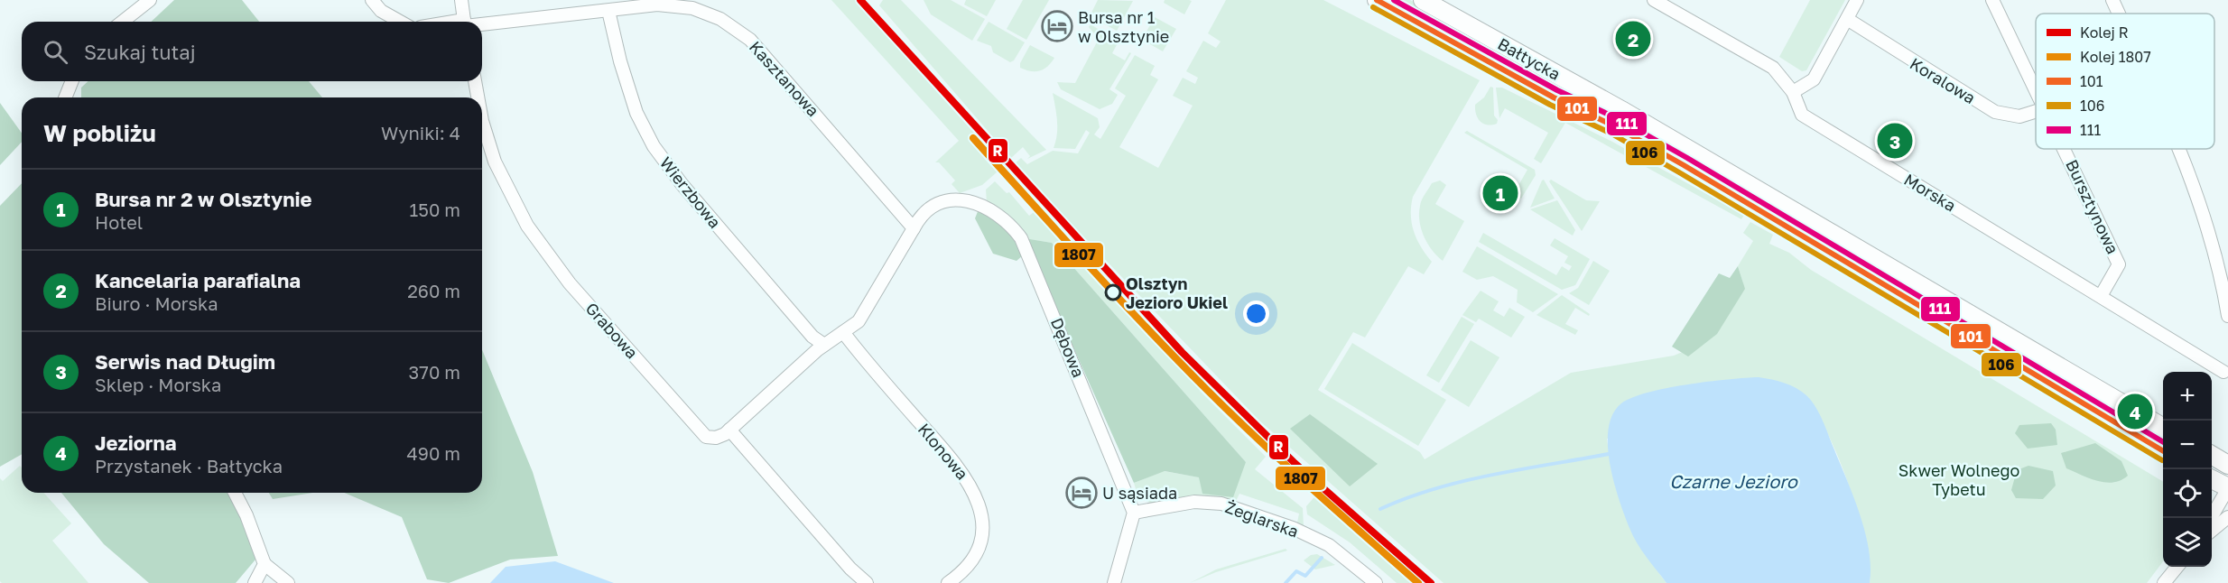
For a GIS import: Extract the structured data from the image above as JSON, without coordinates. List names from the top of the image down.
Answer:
{
  "streets": {
    "main road": ["Bałtycka"],
    "street": [
      "Kasztanowa",
      "Koralowa",
      "Wierzbowa",
      "Morska",
      "Bursztynowa",
      "Grabowa",
      "Dębowa",
      "Klonowa",
      "Żeglarska"
    ]
  },
  "crossings": [
    ["Kasztanowa", "Wierzbowa"],
    ["Kasztanowa", "Dębowa"],
    ["Wierzbowa", "Grabowa"],
    ["Morska", "Bursztynowa"],
    ["Dębowa", "Żeglarska"]
  ],
  "water": ["Czarne Jezioro"],
  "parks": ["Skwer Wolnego Tybetu"],
  "places": {
    "hotel": ["Bursa nr 1 w Olsztynie", "U sąsiada"],
    "other": ["Olsztyn Jezioro Ukiel"]
  },
  "lines": [
    "rail line R",
    "transit line 101",
    "transit line 111",
    "transit line 106",
    "rail line 1807"
  ],
  "legend": [
    "Kolej R",
    "Kolej 1807",
    "101",
    "106",
    "111"
  ],
  "page": {
    "pins": [
      "2",
      "3",
      "1",
      "4"
    ],
    "search": "Szukaj tutaj",
    "heading": ["W pobliżu", "Wyniki: 4"],
    "list": [
      {
        "mark": "1",
        "name": "Bursa nr 2 w Olsztynie",
        "note": "Hotel",
        "value": "150 m"
      },
      {
        "mark": "2",
        "name": "Kancelaria parafialna",
        "note": "Biuro · Morska",
        "value": "260 m"
      },
      {
        "mark": "3",
        "name": "Serwis nad Długim",
        "note": "Sklep · Morska",
        "value": "370 m"
      },
      {
        "mark": "4",
        "name": "Jeziorna",
        "note": "Przystanek · Bałtycka",
        "value": "490 m"
      }
    ],
    "map_buttons": ["+", "−"]
  }
}
